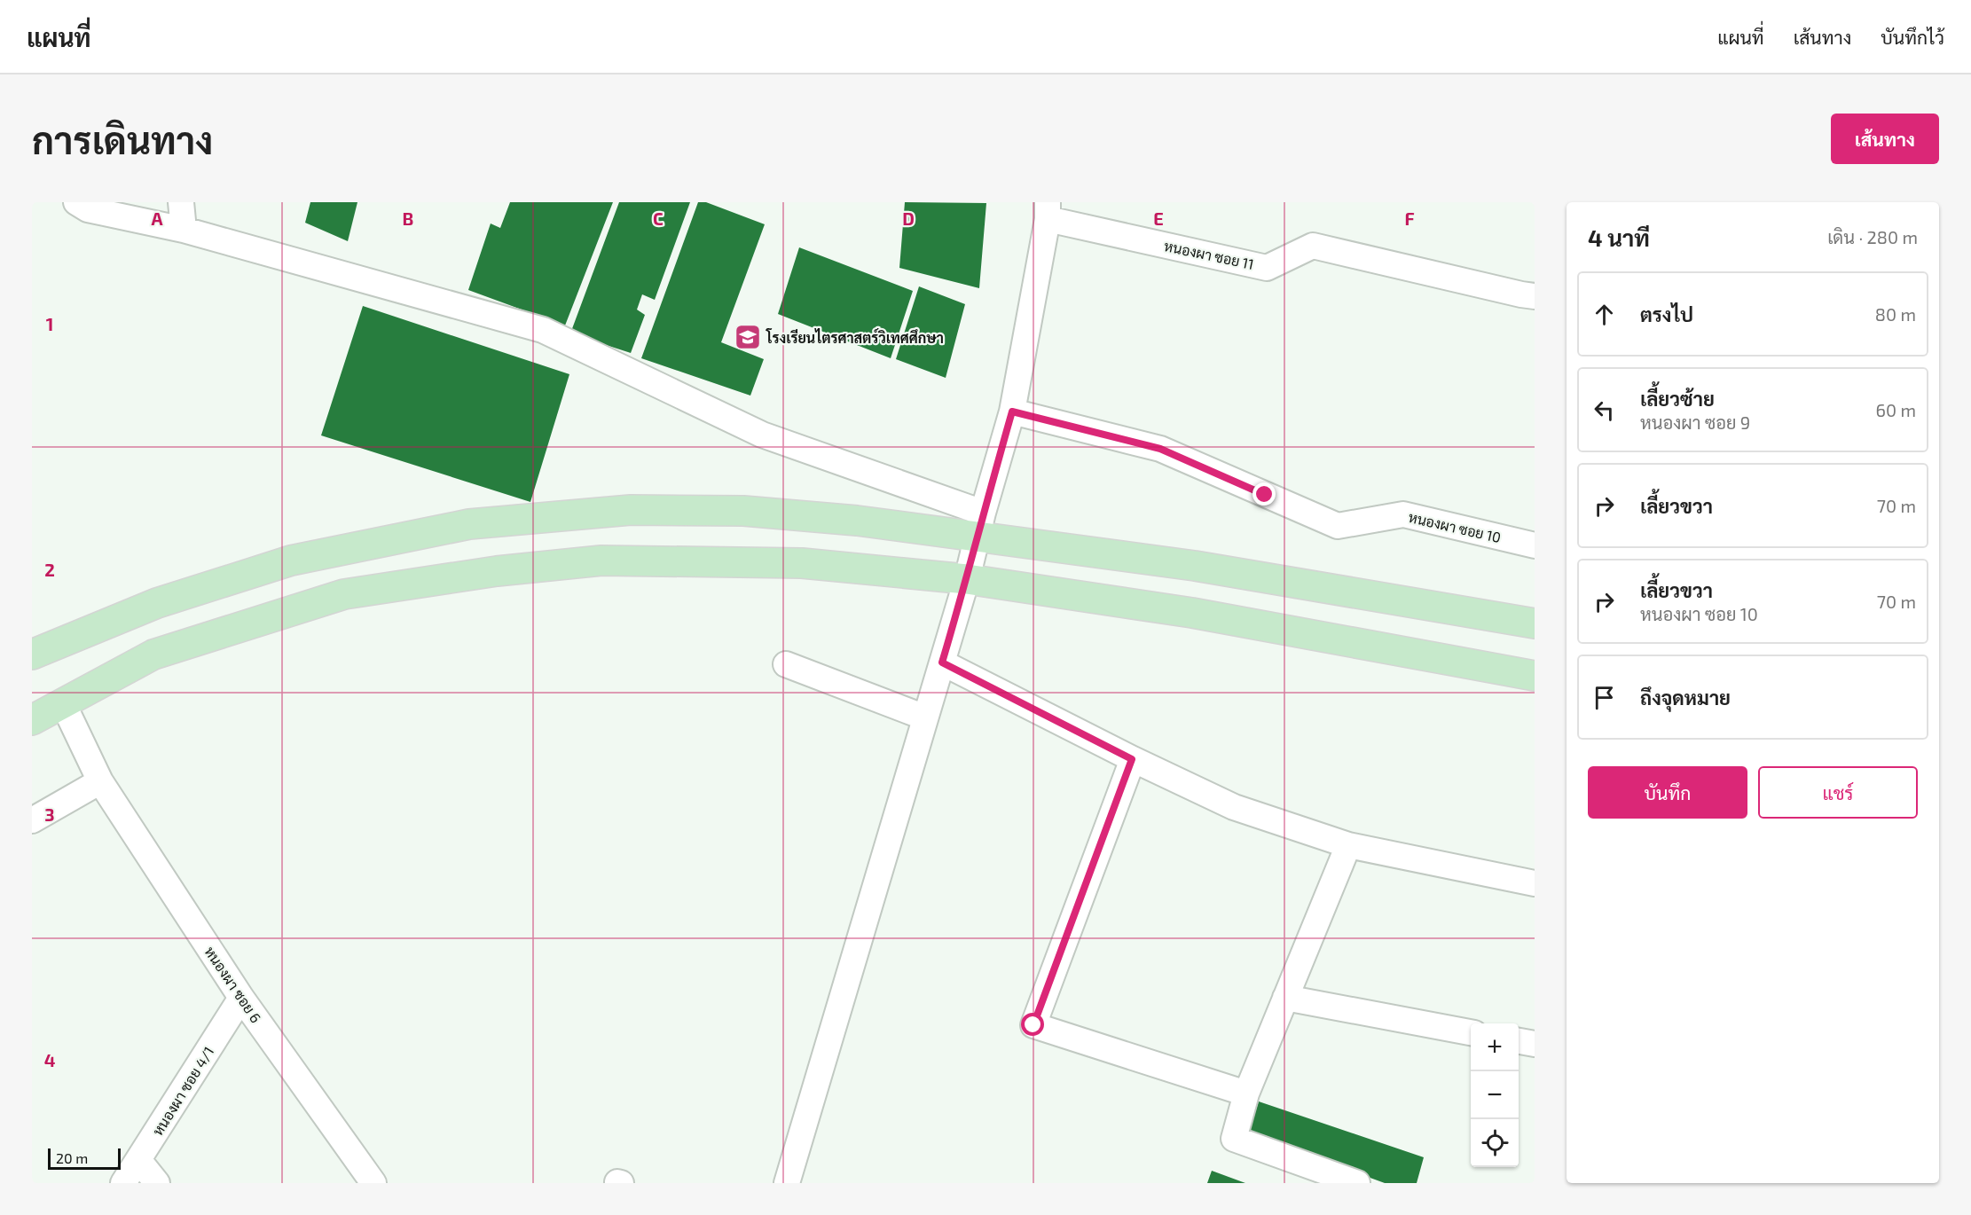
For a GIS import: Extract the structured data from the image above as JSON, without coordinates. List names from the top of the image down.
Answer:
{
  "streets": {
    "street": [
      "หนองผา ซอย 11",
      "หนองผา ซอย 10",
      "หนองผา ซอย 6",
      "หนองผา ซอย 4/1"
    ]
  },
  "crossings": [
    ["หนองผา ซอย 6", "หนองผา ซอย 4/1"]
  ],
  "places": {
    "school or university": ["โรงเรียนไตรศาสตร์วิเทศศึกษา"]
  },
  "scale_bar": "20 m",
  "page": {
    "header": "แผนที่",
    "nav": ["แผนที่", "เส้นทาง", "บันทึกไว้"],
    "buttons": [
      "เส้นทาง",
      ["บันทึก", "แชร์"]
    ],
    "title": "การเดินทาง",
    "heading": ["4 นาที", "เดิน · 280 m"],
    "list": [
      ["ตรงไป", "80 m"],
      ["เลี้ยวซ้าย", "หนองผา ซอย 9", "60 m"],
      ["เลี้ยวขวา", "70 m"],
      ["เลี้ยวขวา", "หนองผา ซอย 10", "70 m"],
      "ถึงจุดหมาย"
    ],
    "map_buttons": ["+", "−"],
    "scale": "20 m"
  },
  "grid": {
    "columns": [
      "A",
      "B",
      "C",
      "D",
      "E",
      "F"
    ],
    "rows": [
      "1",
      "2",
      "3",
      "4"
    ]
  }
}
